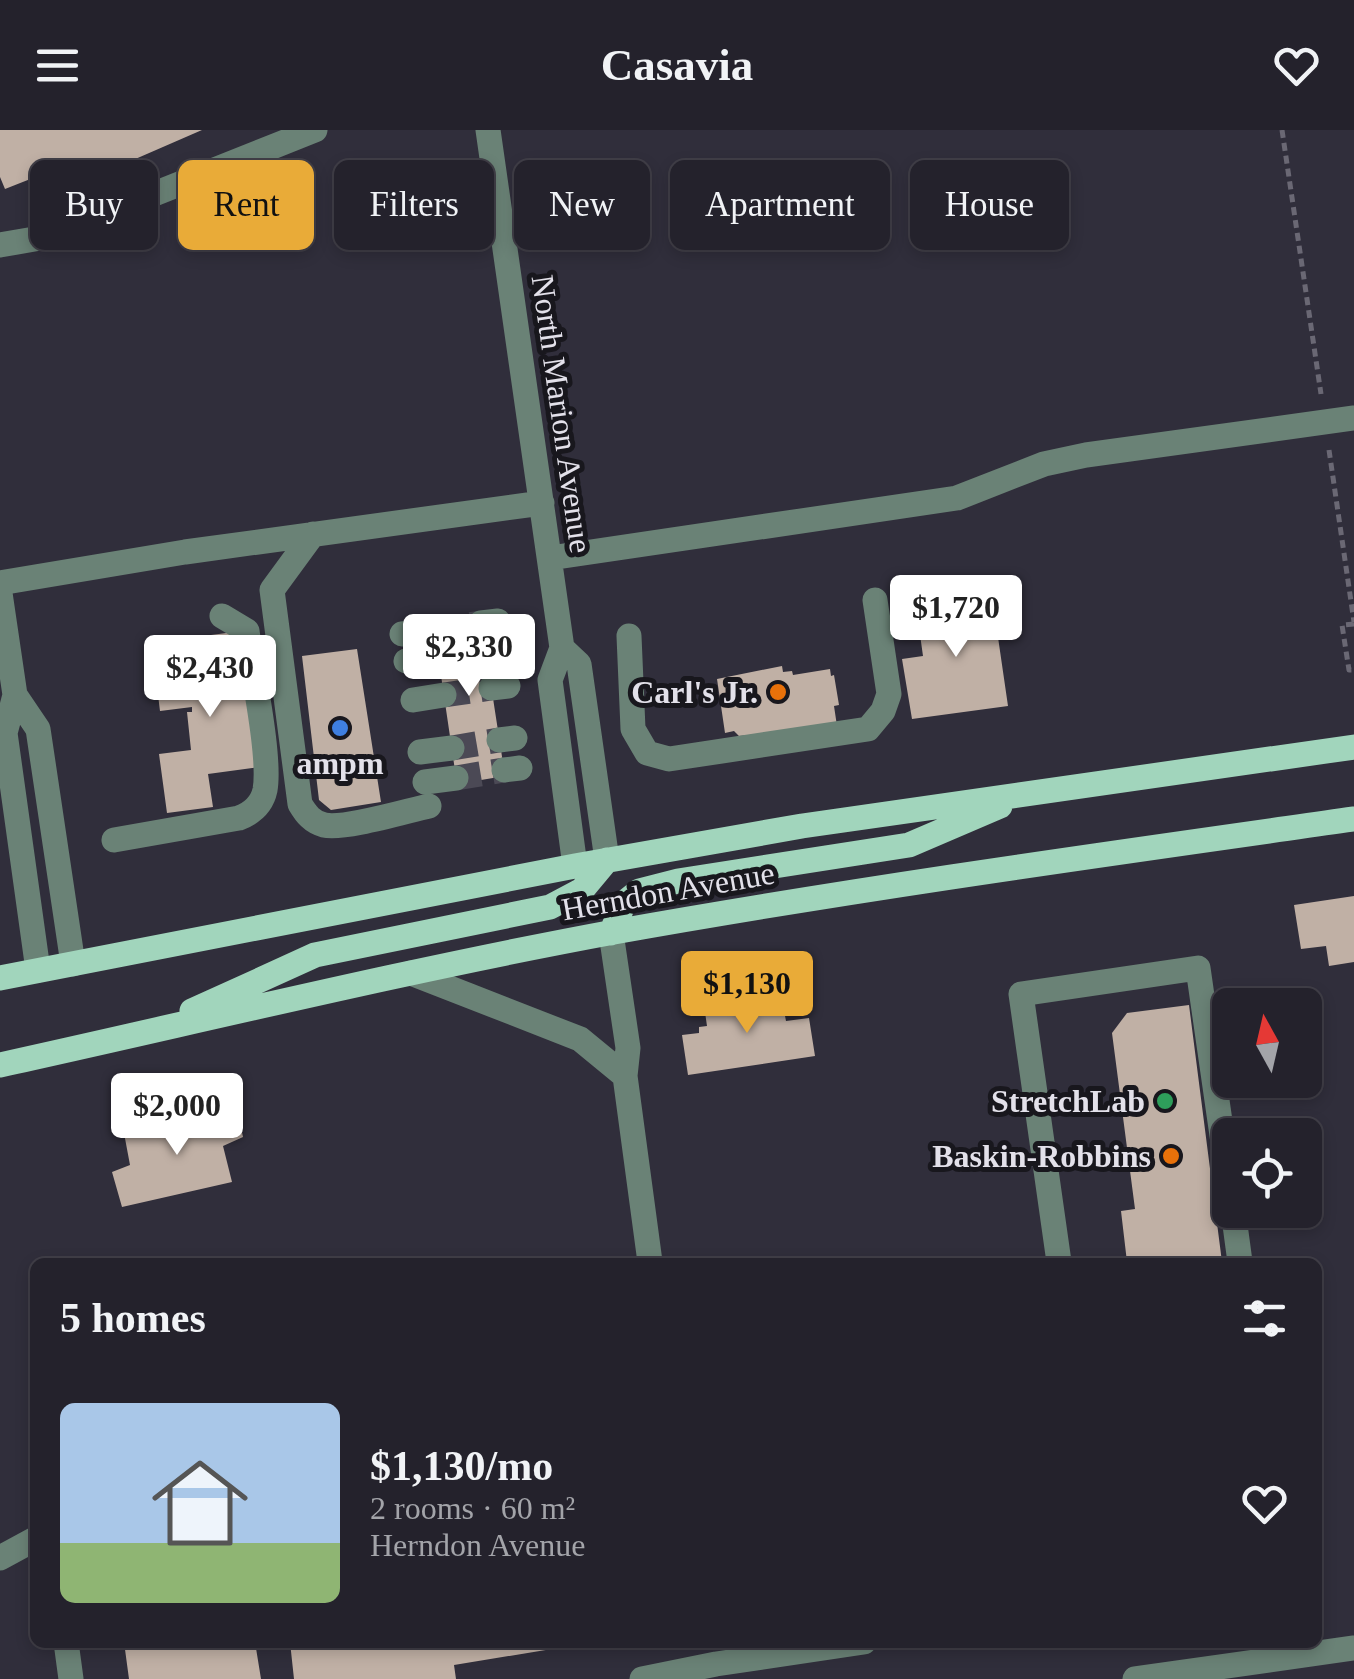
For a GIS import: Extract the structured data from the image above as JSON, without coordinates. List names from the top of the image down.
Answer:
{
  "streets": {
    "main road": ["Herndon Avenue"],
    "street": ["North Marion Avenue"]
  },
  "crossings": [
    ["North Marion Avenue", "Herndon Avenue"]
  ],
  "places": [
    "Carl's Jr.",
    "ampm",
    "StretchLab",
    "Baskin-Robbins"
  ],
  "north": "top",
  "page": {
    "header": "Casavia",
    "chip": [
      "Buy",
      "Rent",
      "Filters",
      "New",
      "Apartment",
      "House"
    ],
    "price": [
      "$1,720",
      "$2,330",
      "$2,430",
      "$1,130",
      "$2,000"
    ],
    "heading": "5 homes",
    "list": [
      {
        "name": "$1,130/mo",
        "note": "2 rooms · 60 m² · Herndon Avenue"
      }
    ]
  }
}
